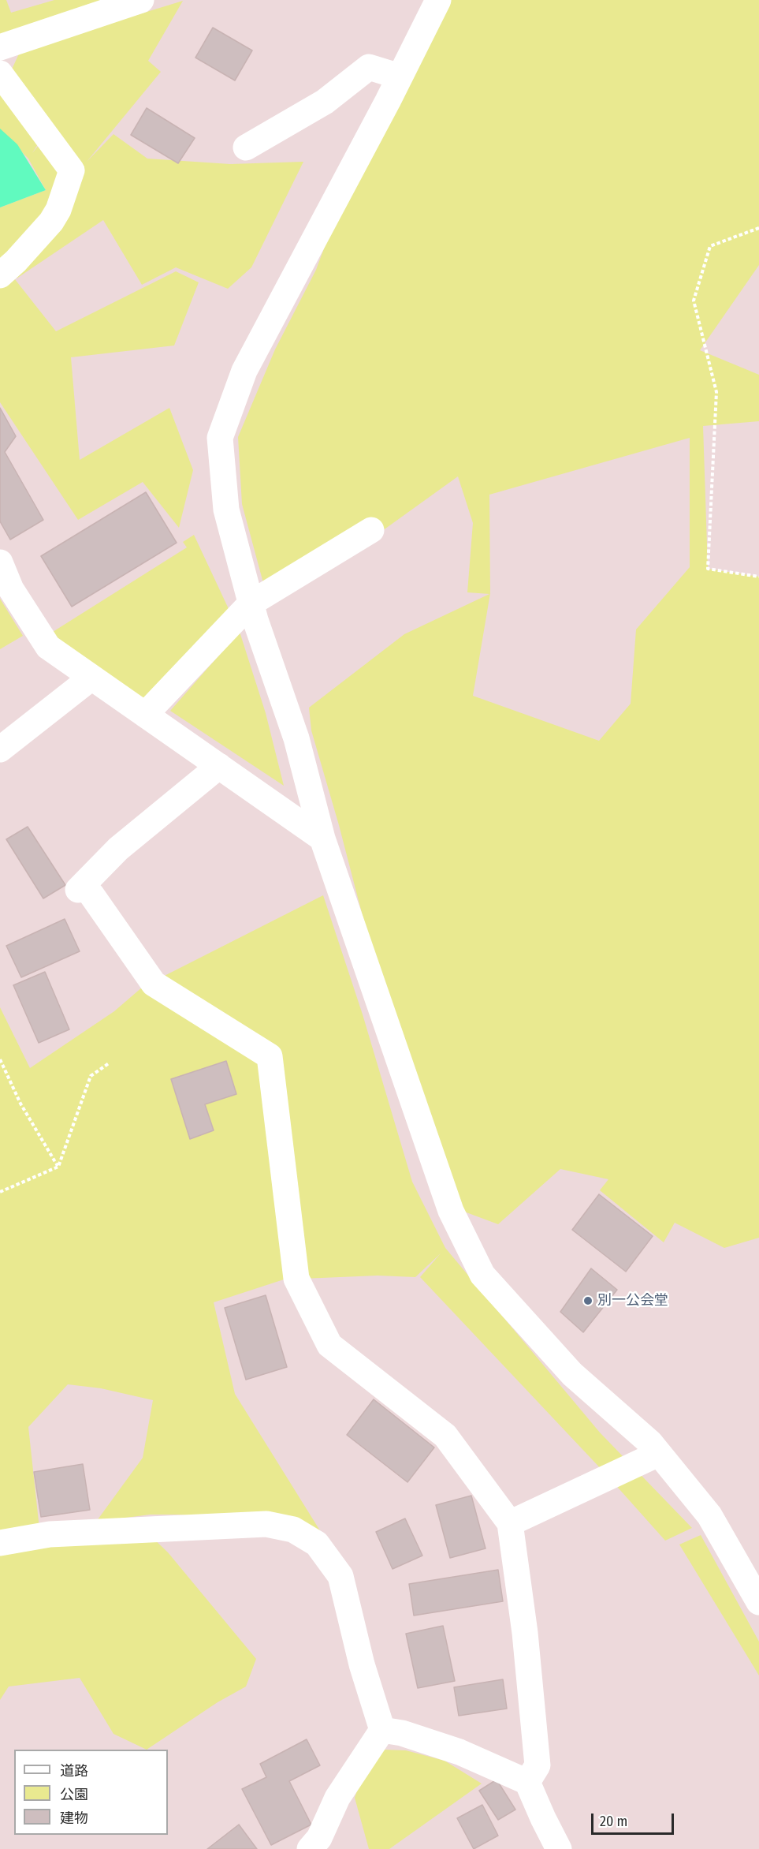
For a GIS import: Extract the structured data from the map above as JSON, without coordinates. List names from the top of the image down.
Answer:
{
  "places": ["別一公会堂"],
  "legend": ["道路", "公園", "建物"],
  "scale_bar": "20 m"
}
